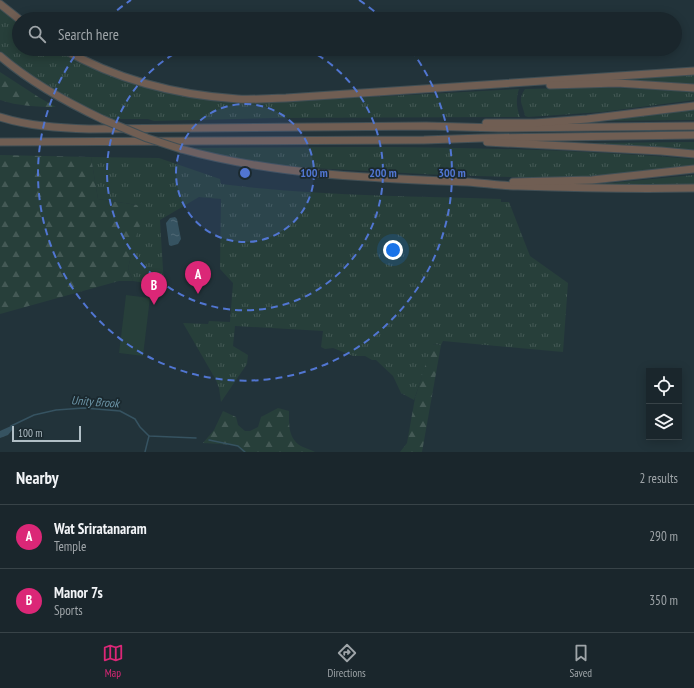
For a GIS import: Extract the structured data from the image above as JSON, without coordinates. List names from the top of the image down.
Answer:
{
  "water": ["Unity Brook"],
  "scale_bar": "100 m",
  "page": {
    "search": "Search here",
    "pins": ["A", "B"],
    "scale": "100 m",
    "heading": ["Nearby", "2 results"],
    "list": [
      {
        "mark": "A",
        "name": "Wat Sriratanaram",
        "note": "Temple",
        "value": "290 m"
      },
      {
        "mark": "B",
        "name": "Manor 7s",
        "note": "Sports",
        "value": "350 m"
      }
    ],
    "nav": ["Map", "Directions", "Saved"]
  },
  "rings": ["100 m", "200 m", "300 m"]
}
